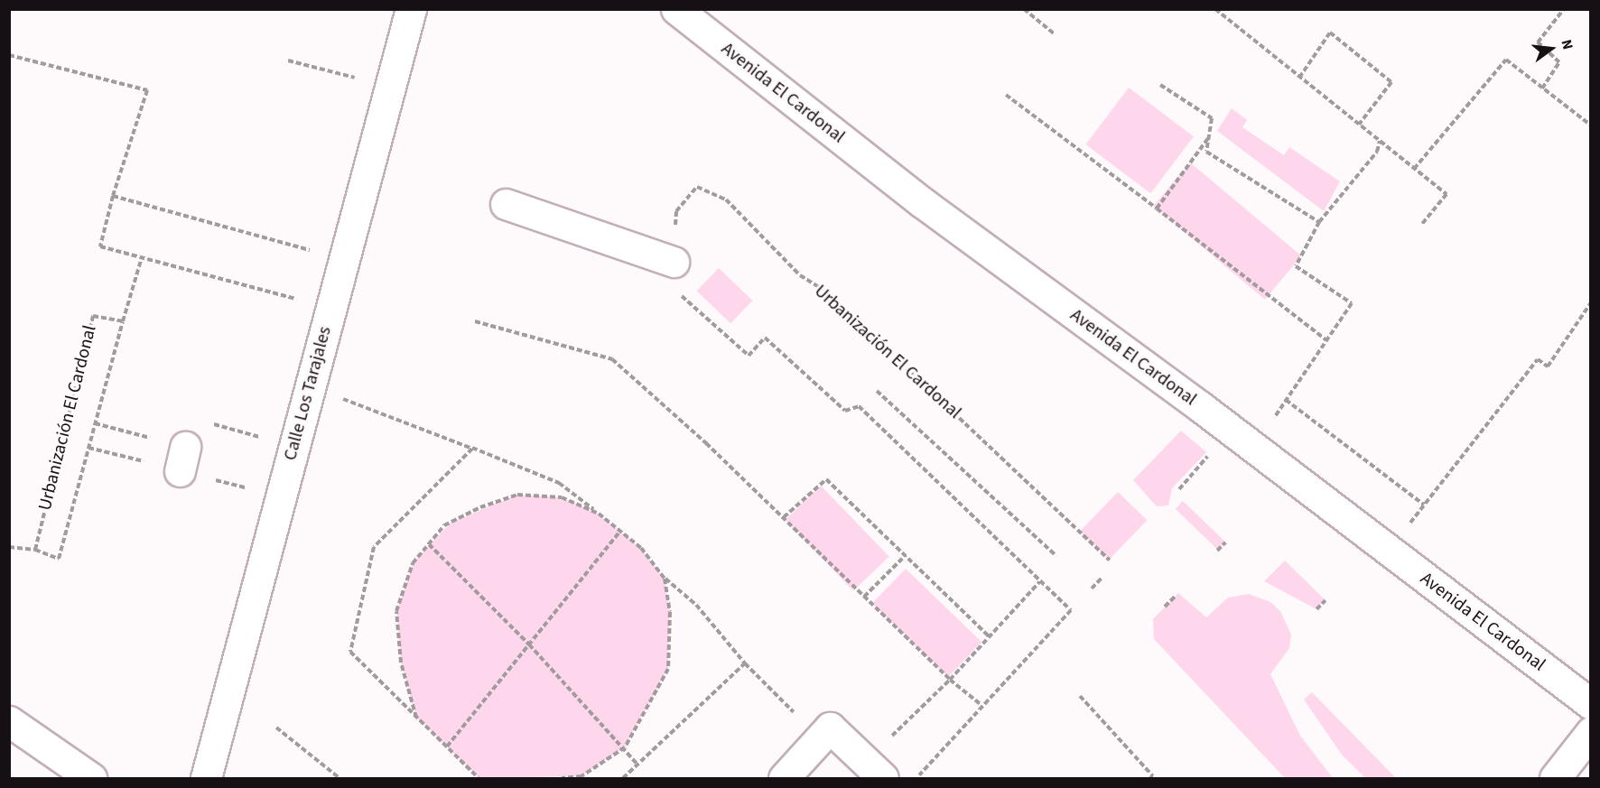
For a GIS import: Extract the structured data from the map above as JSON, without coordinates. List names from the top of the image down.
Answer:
{
  "streets": {
    "street": ["Avenida El Cardonal", "Calle Los Tarajales"],
    "path": ["Urbanización El Cardonal"]
  },
  "north": "right"
}
